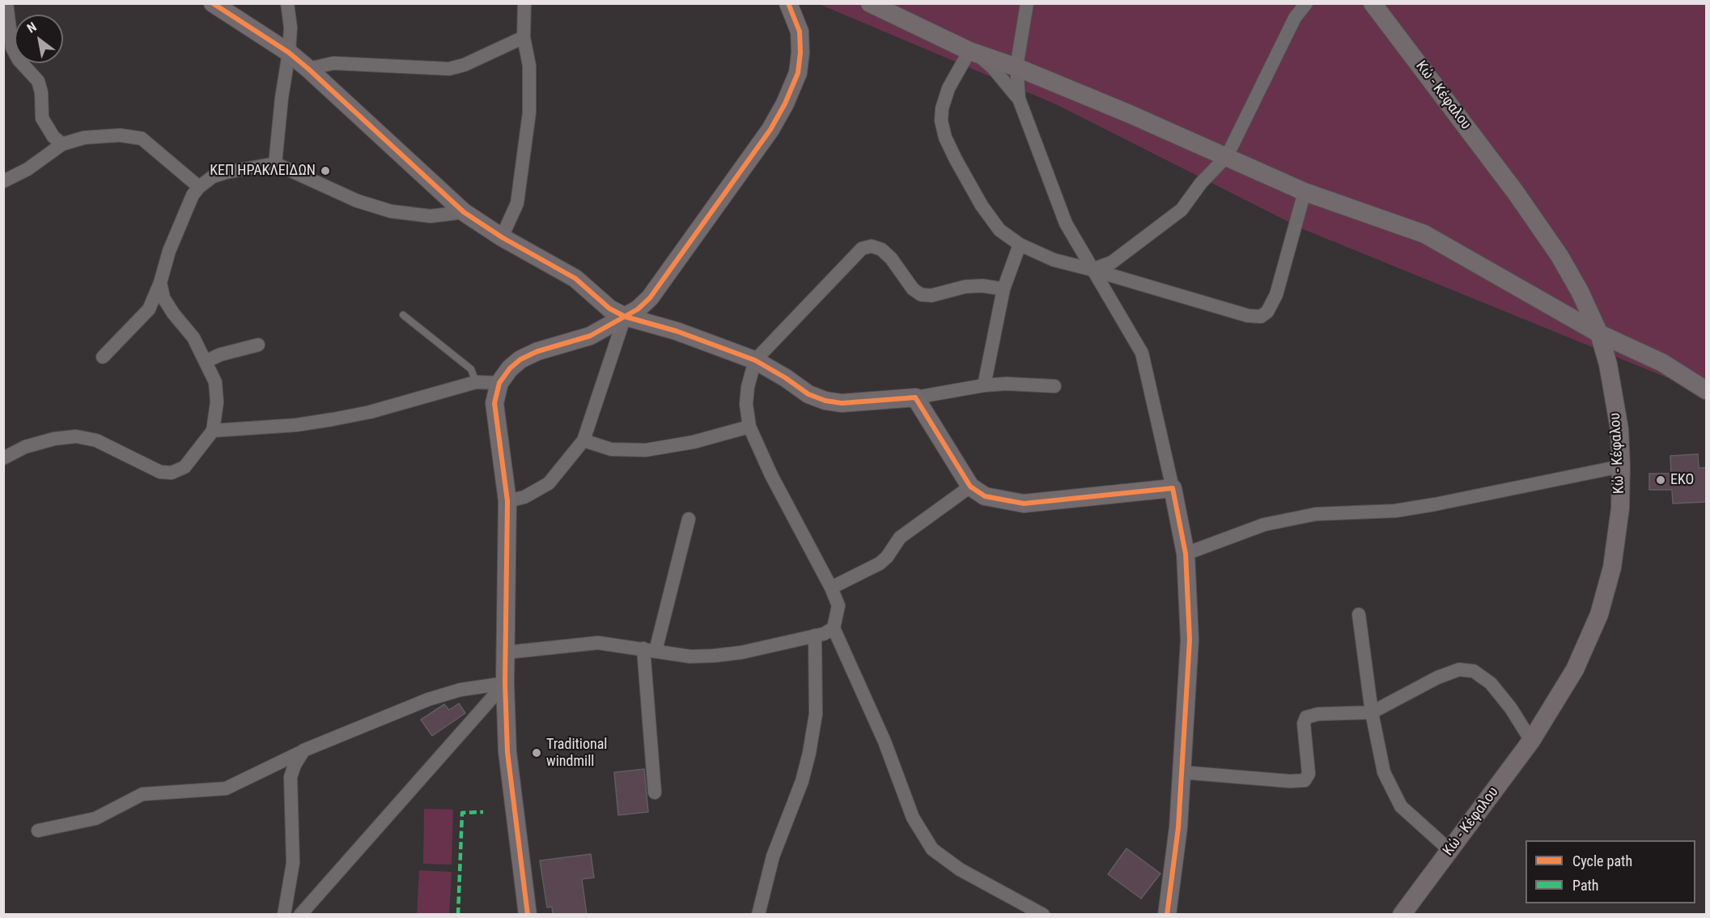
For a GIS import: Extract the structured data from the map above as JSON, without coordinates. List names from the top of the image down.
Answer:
{
  "streets": {
    "street": ["Κώ - Κέφαλου"]
  },
  "places": ["ΚΕΠ ΗΡΑΚΛΕΙΔΩΝ", "EKO", "Traditional windmill"],
  "legend": ["Cycle path", "Path"],
  "north": "top left"
}
